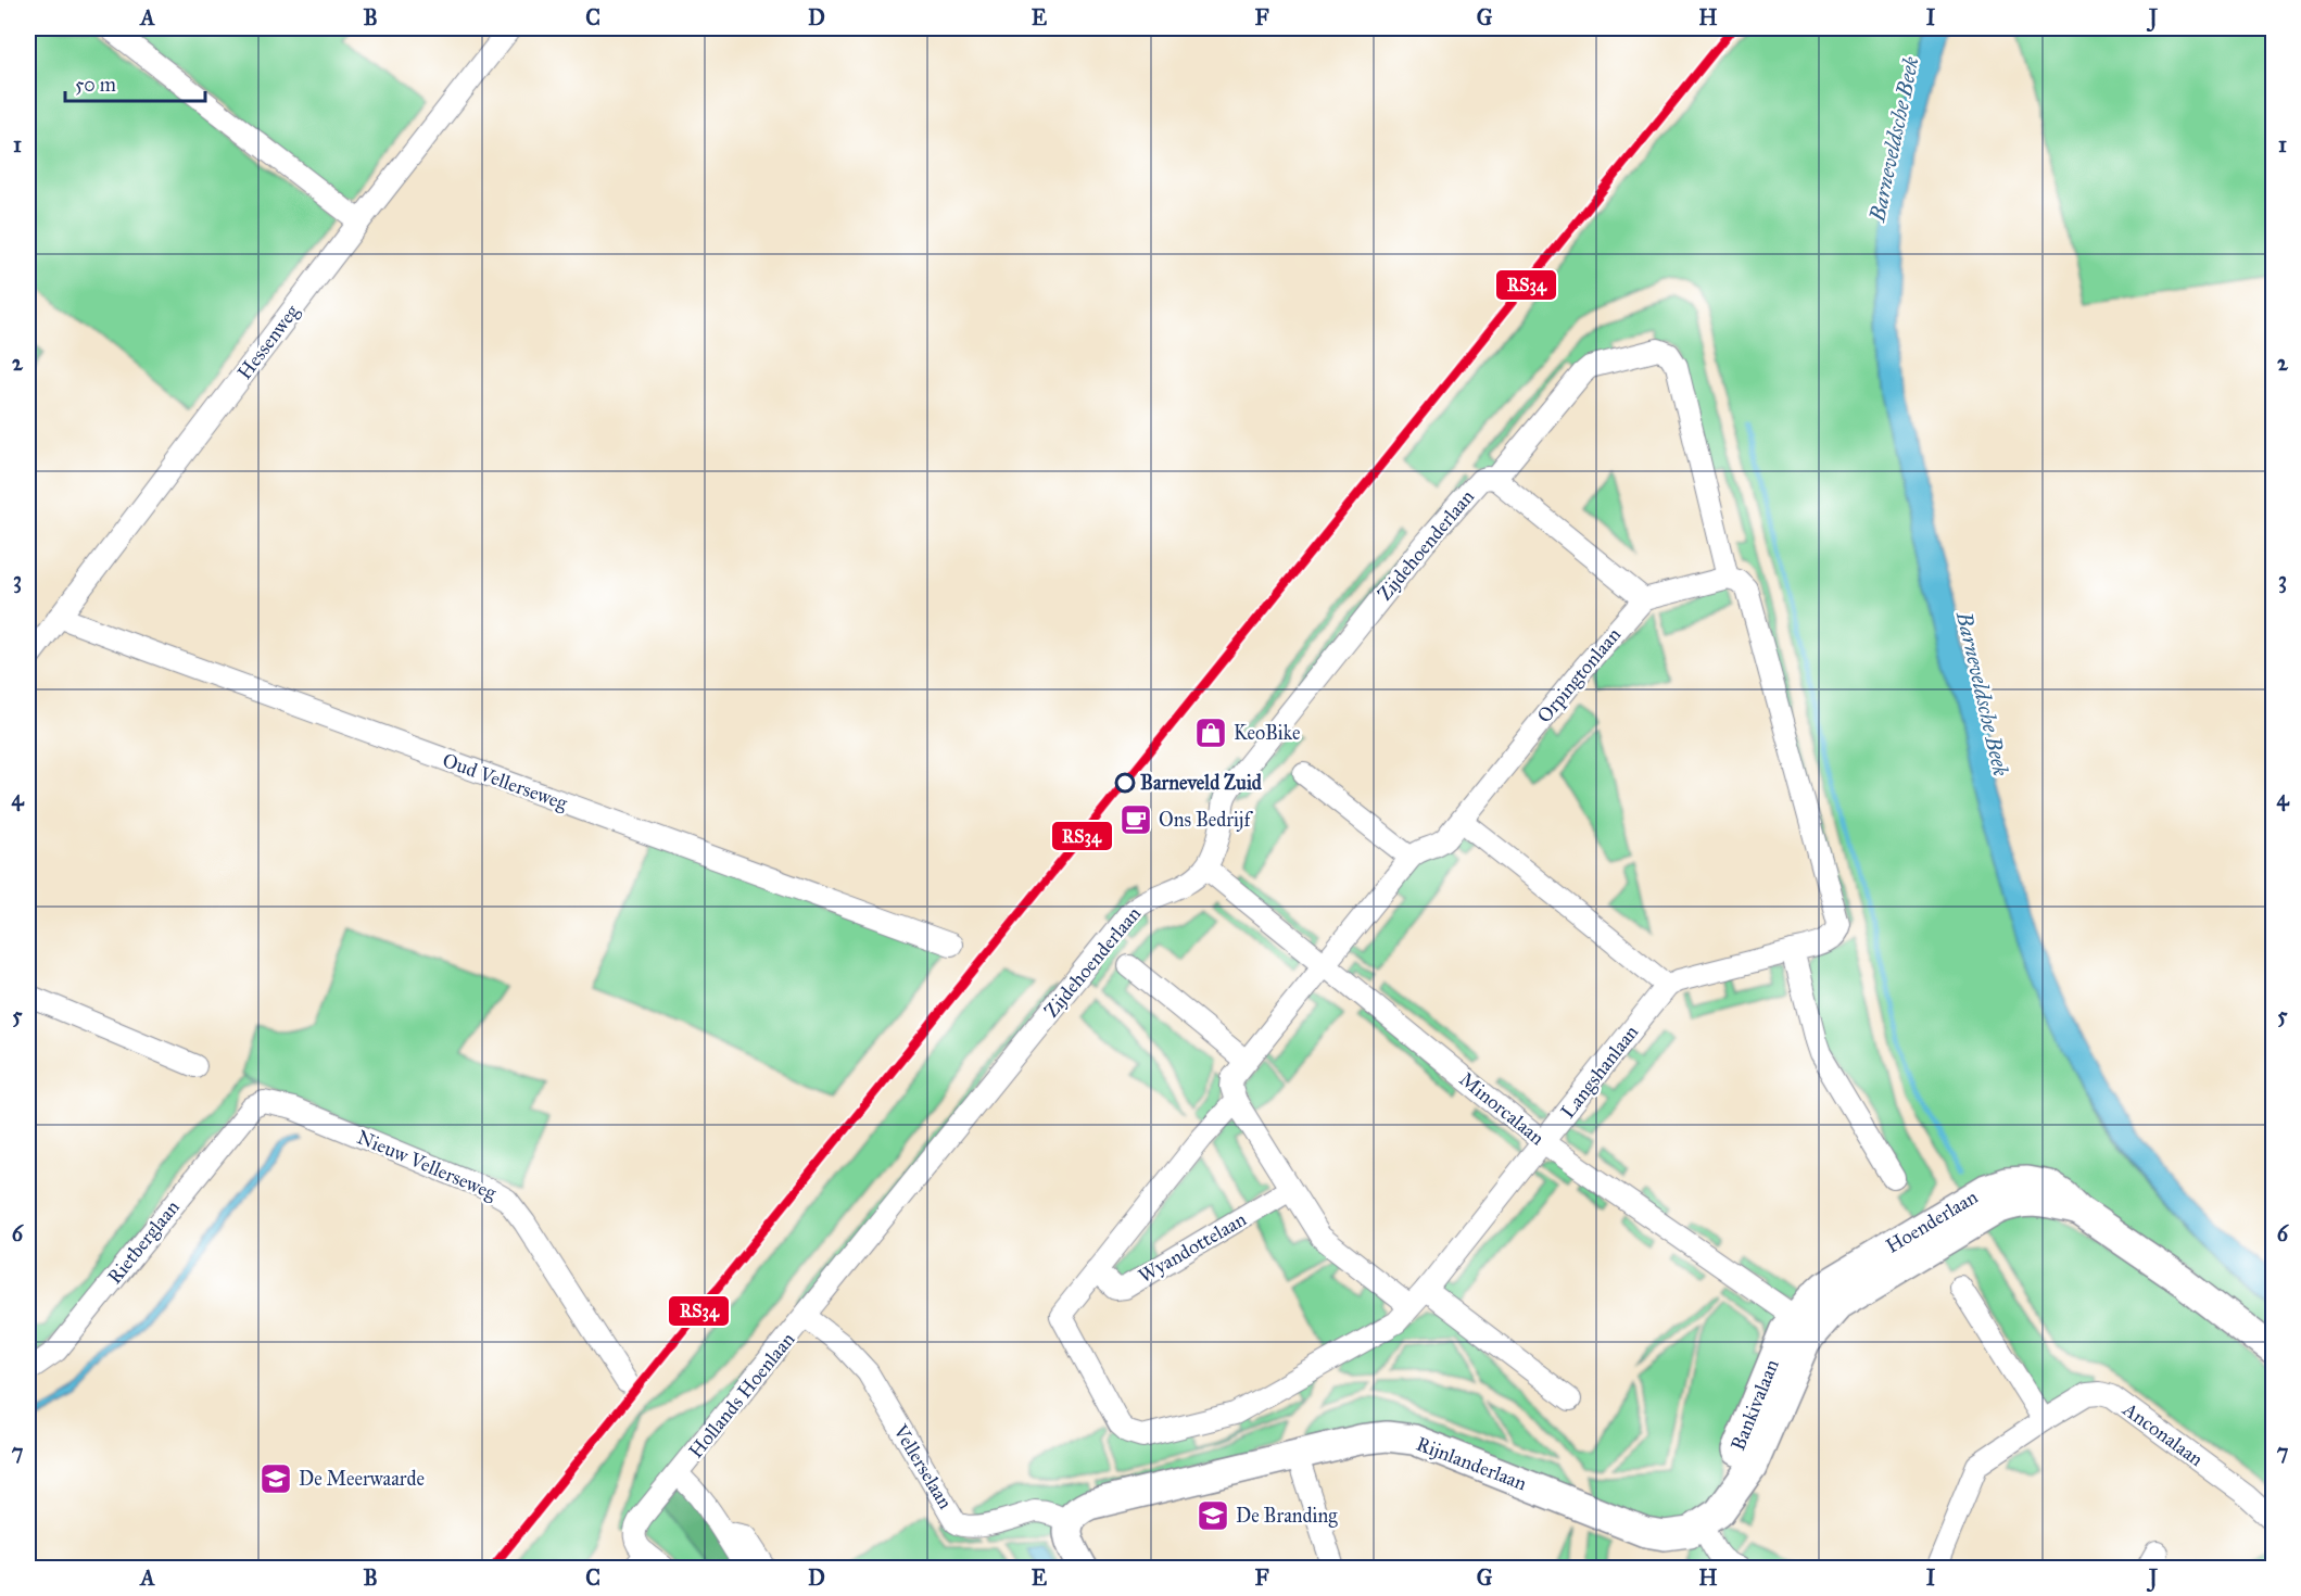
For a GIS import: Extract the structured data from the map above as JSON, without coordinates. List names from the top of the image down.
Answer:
{
  "streets": {
    "street": [
      "Hessenweg",
      "Zijdehoenderlaan",
      "Orpingtonlaan",
      "Oud Vellerseweg",
      "Langshanlaan",
      "Minorcalaan",
      "Nieuw Vellerseweg",
      "Hoenderlaan",
      "Rietberglaan",
      "Wyandottelaan",
      "Hollands Hoenlaan",
      "Bankivalaan",
      "Anconalaan",
      "Rijnlanderlaan",
      "Vellerselaan"
    ]
  },
  "crossings": [
    ["Hessenweg", "Oud Vellerseweg"],
    ["Zijdehoenderlaan", "Minorcalaan"],
    ["Zijdehoenderlaan", "Hollands Hoenlaan"],
    ["Zijdehoenderlaan", "Vellerselaan"],
    ["Orpingtonlaan", "Minorcalaan"],
    ["Langshanlaan", "Minorcalaan"],
    ["Langshanlaan", "Wyandottelaan"],
    ["Minorcalaan", "Hoenderlaan"],
    ["Minorcalaan", "Bankivalaan"],
    ["Nieuw Vellerseweg", "Rietberglaan"],
    ["Hoenderlaan", "Bankivalaan"],
    ["Hollands Hoenlaan", "Vellerselaan"],
    ["Bankivalaan", "Rijnlanderlaan"],
    ["Rijnlanderlaan", "Vellerselaan"]
  ],
  "water": ["Barneveldsche Beek"],
  "places": {
    "shop": ["KeoBike"],
    "other": ["Barneveld Zuid"],
    "cafe": ["Ons Bedrijf"],
    "school or university": ["De Meerwaarde", "De Branding"]
  },
  "lines": ["transit line RS34"],
  "scale_bar": "50 m",
  "grid": {
    "columns": [
      "A",
      "B",
      "C",
      "D",
      "E",
      "F",
      "G",
      "H",
      "I",
      "J"
    ],
    "rows": [
      "1",
      "2",
      "3",
      "4",
      "5",
      "6",
      "7"
    ]
  }
}
